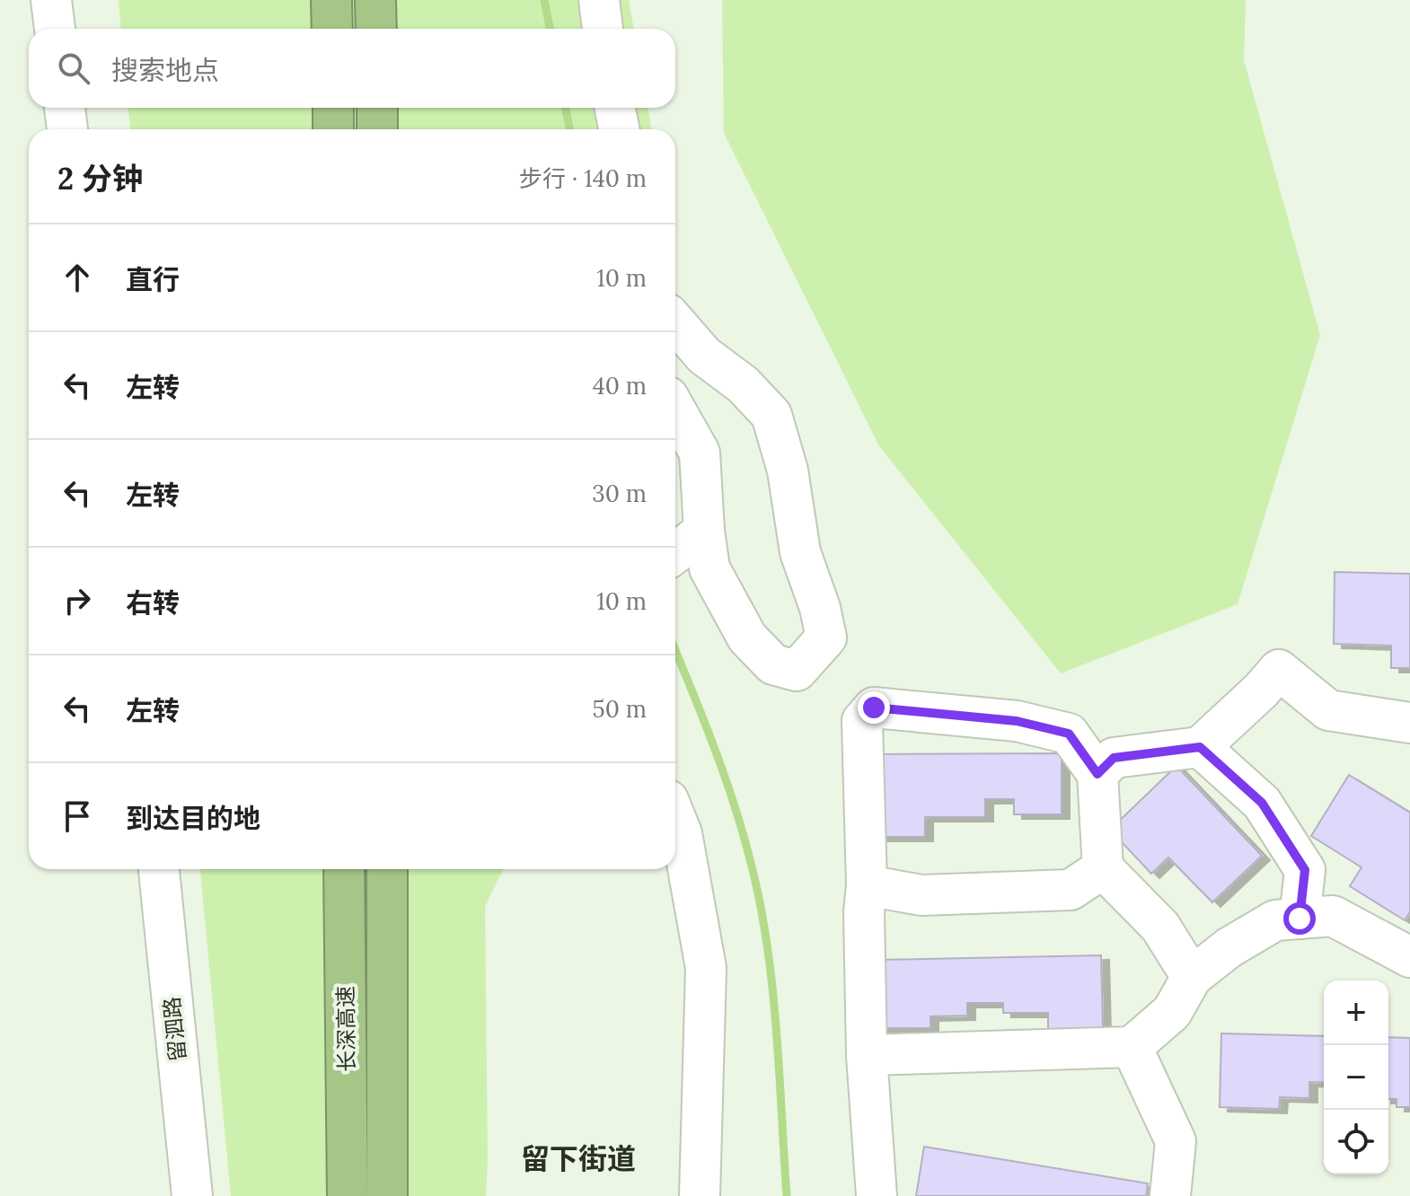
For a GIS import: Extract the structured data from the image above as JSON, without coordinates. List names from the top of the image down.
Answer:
{
  "streets": {
    "highway": ["长深高速"],
    "street": ["留泗路"]
  },
  "districts": ["留下街道"],
  "page": {
    "search": "搜索地点",
    "heading": ["2 分钟", "步行 · 140 m"],
    "list": [
      ["直行", "10 m"],
      ["左转", "40 m"],
      ["左转", "30 m"],
      ["右转", "10 m"],
      ["左转", "50 m"],
      "到达目的地"
    ],
    "map_buttons": ["+", "−"]
  }
}
